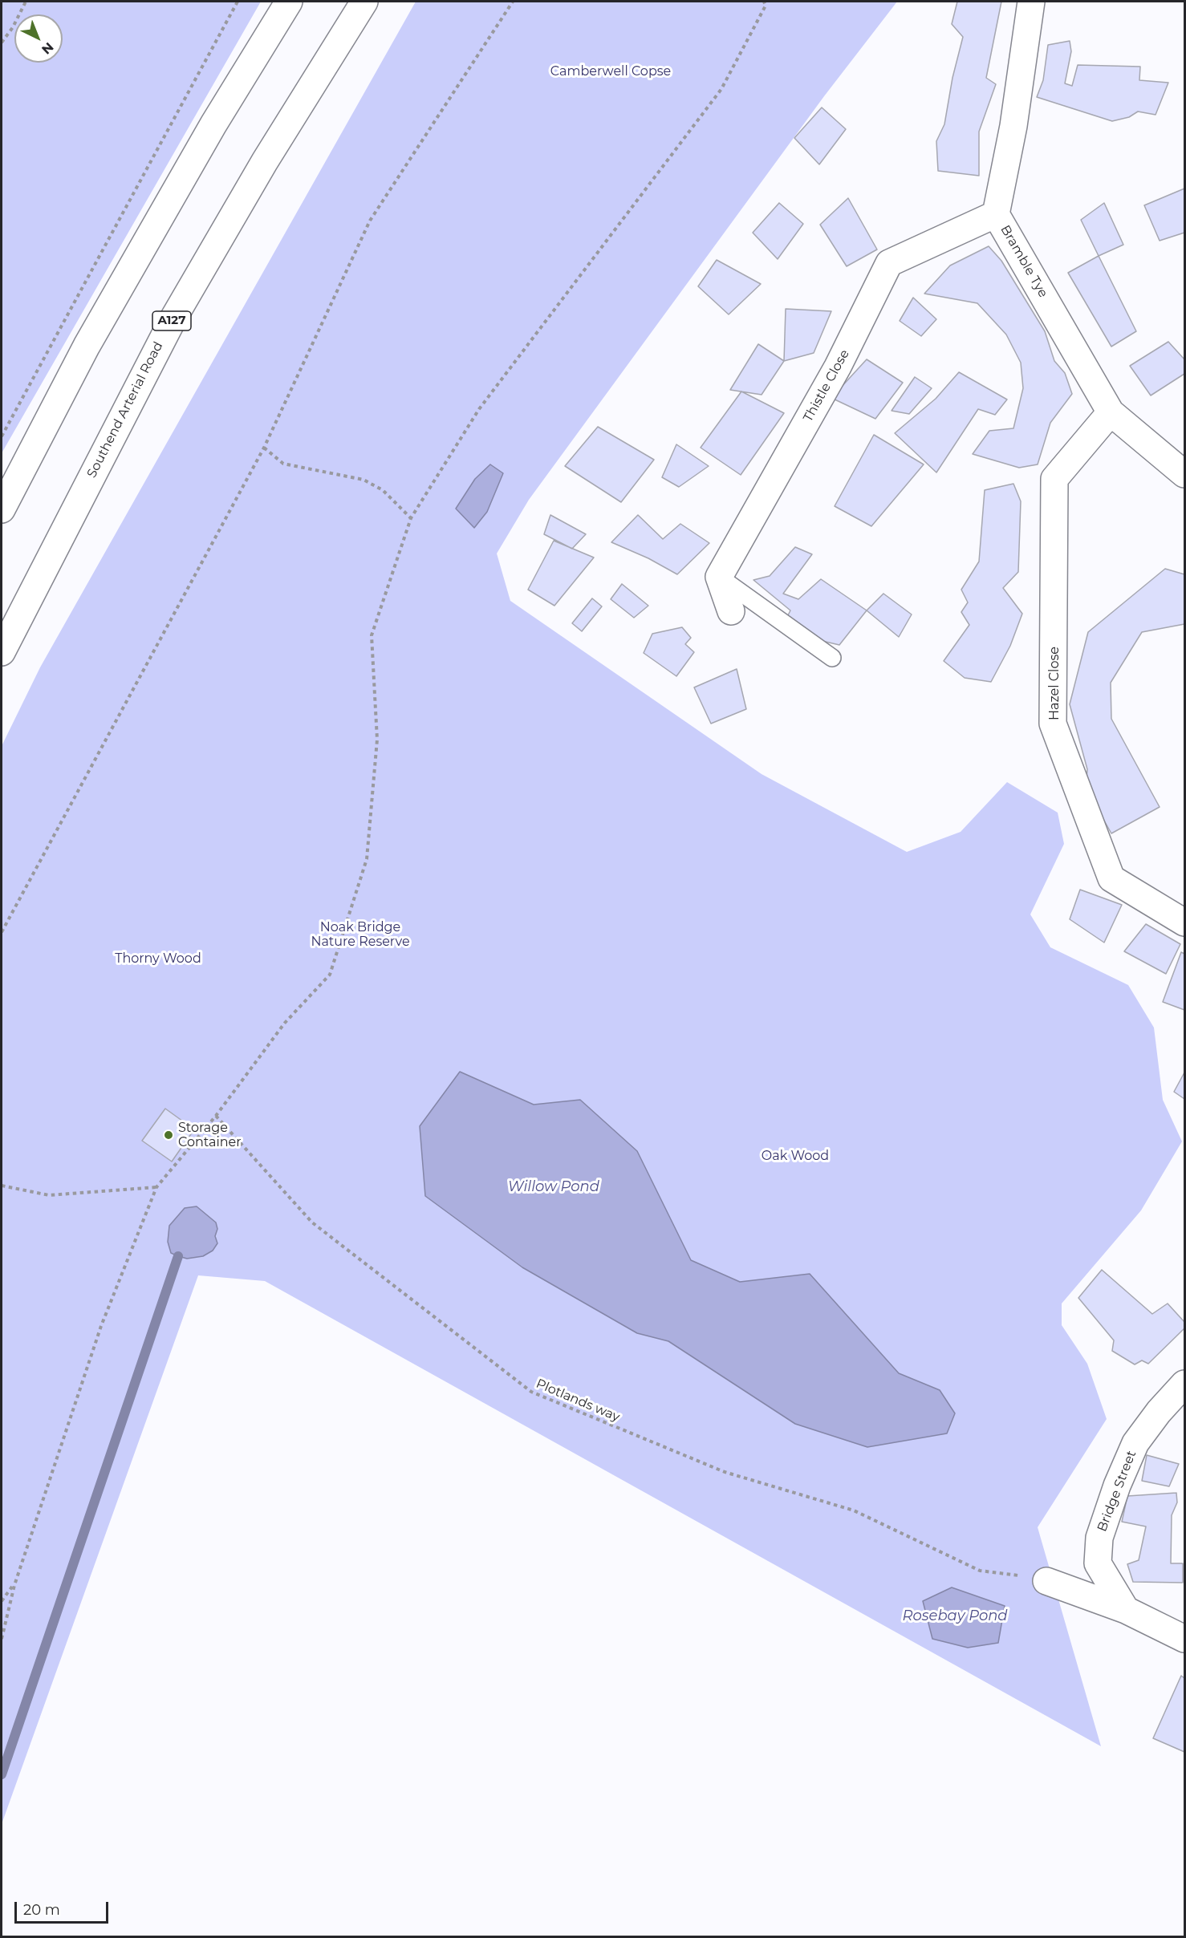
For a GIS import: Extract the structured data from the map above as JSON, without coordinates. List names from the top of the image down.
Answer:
{
  "streets": {
    "main road": [
      "Bramble Tye",
      "A127",
      "Thistle Close",
      "Southend Arterial Road",
      "Hazel Close",
      "Bridge Street"
    ],
    "path": ["Plotlands way"]
  },
  "crossings": [
    ["Bramble Tye", "Thistle Close"],
    ["Bramble Tye", "Hazel Close"]
  ],
  "water": ["Willow Pond", "Rosebay Pond"],
  "parks": [
    "Camberwell Copse",
    "Noak Bridge Nature Reserve",
    "Thorny Wood",
    "Oak Wood"
  ],
  "places": ["Storage Container"],
  "scale_bar": "20 m",
  "north": "bottom right"
}
